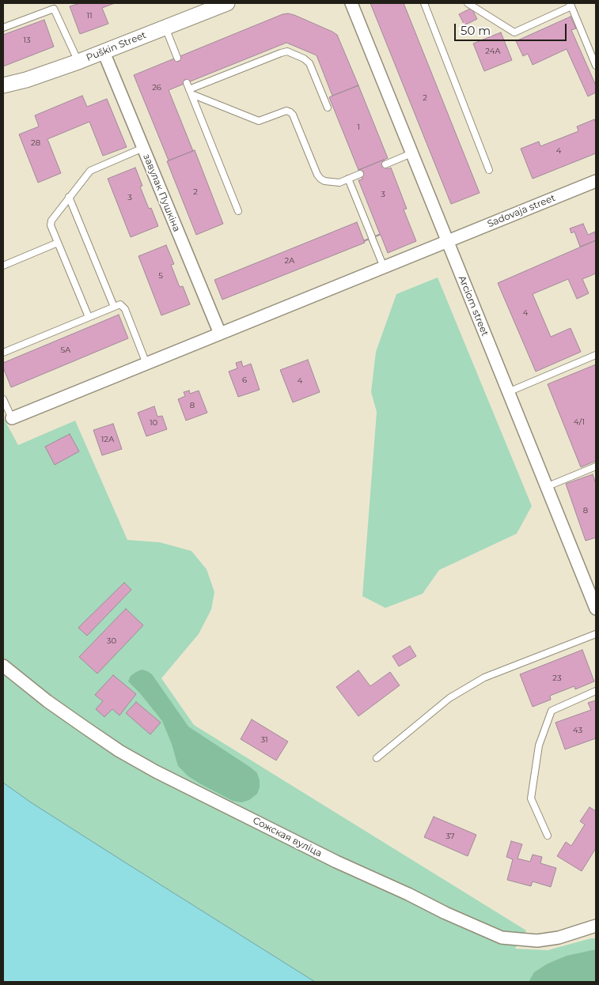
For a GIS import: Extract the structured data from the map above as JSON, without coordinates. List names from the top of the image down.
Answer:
{
  "streets": {
    "street": [
      "Puškin Street",
      "завулак Пушкіна",
      "Sadovaja street",
      "Arciom street",
      "Сожская вуліца"
    ]
  },
  "crossings": [
    ["Puškin Street", "завулак Пушкіна"],
    ["Sadovaja street", "Arciom street"]
  ],
  "house_numbers": [
    "11",
    "13",
    "24А",
    "26",
    "2",
    "1",
    "28",
    "4",
    "2",
    "3",
    "3",
    "2А",
    "5",
    "4",
    "5А",
    "6",
    "4",
    "8",
    "4/1",
    "10",
    "12А",
    "8",
    "30",
    "23",
    "43",
    "31",
    "37"
  ],
  "scale_bar": "50 m"
}
